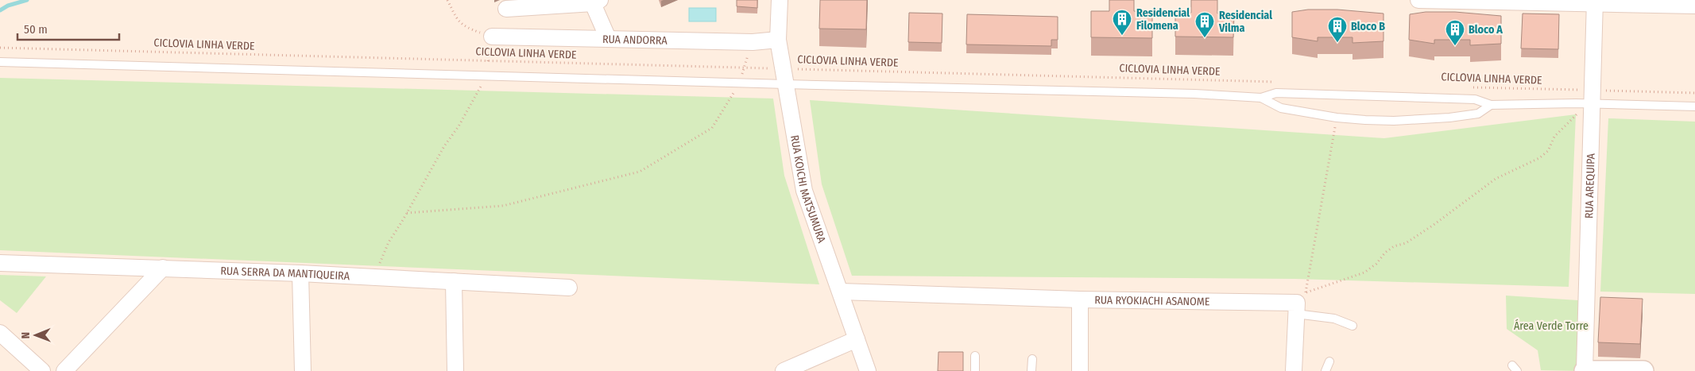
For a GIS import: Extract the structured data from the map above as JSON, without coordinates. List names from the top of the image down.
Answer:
{
  "streets": {
    "street": [
      "RUA ANDORRA",
      "RUA AREQUIPA",
      "RUA KOICHI MATSUMURA",
      "RUA SERRA DA MANTIQUEIRA",
      "RUA RYOKIACHI ASANOME"
    ],
    "path": ["CICLOVIA LINHA VERDE"]
  },
  "crossings": [
    ["RUA ANDORRA", "RUA KOICHI MATSUMURA"],
    ["CICLOVIA LINHA VERDE", "RUA AREQUIPA"],
    ["CICLOVIA LINHA VERDE", "RUA KOICHI MATSUMURA"]
  ],
  "parks": ["Área Verde Torre"],
  "places": {
    "building": [
      "Residencial Filomena",
      "Residencial Vilma",
      "Bloco B",
      "Bloco A"
    ]
  },
  "scale_bar": "50 m",
  "north": "left"
}
